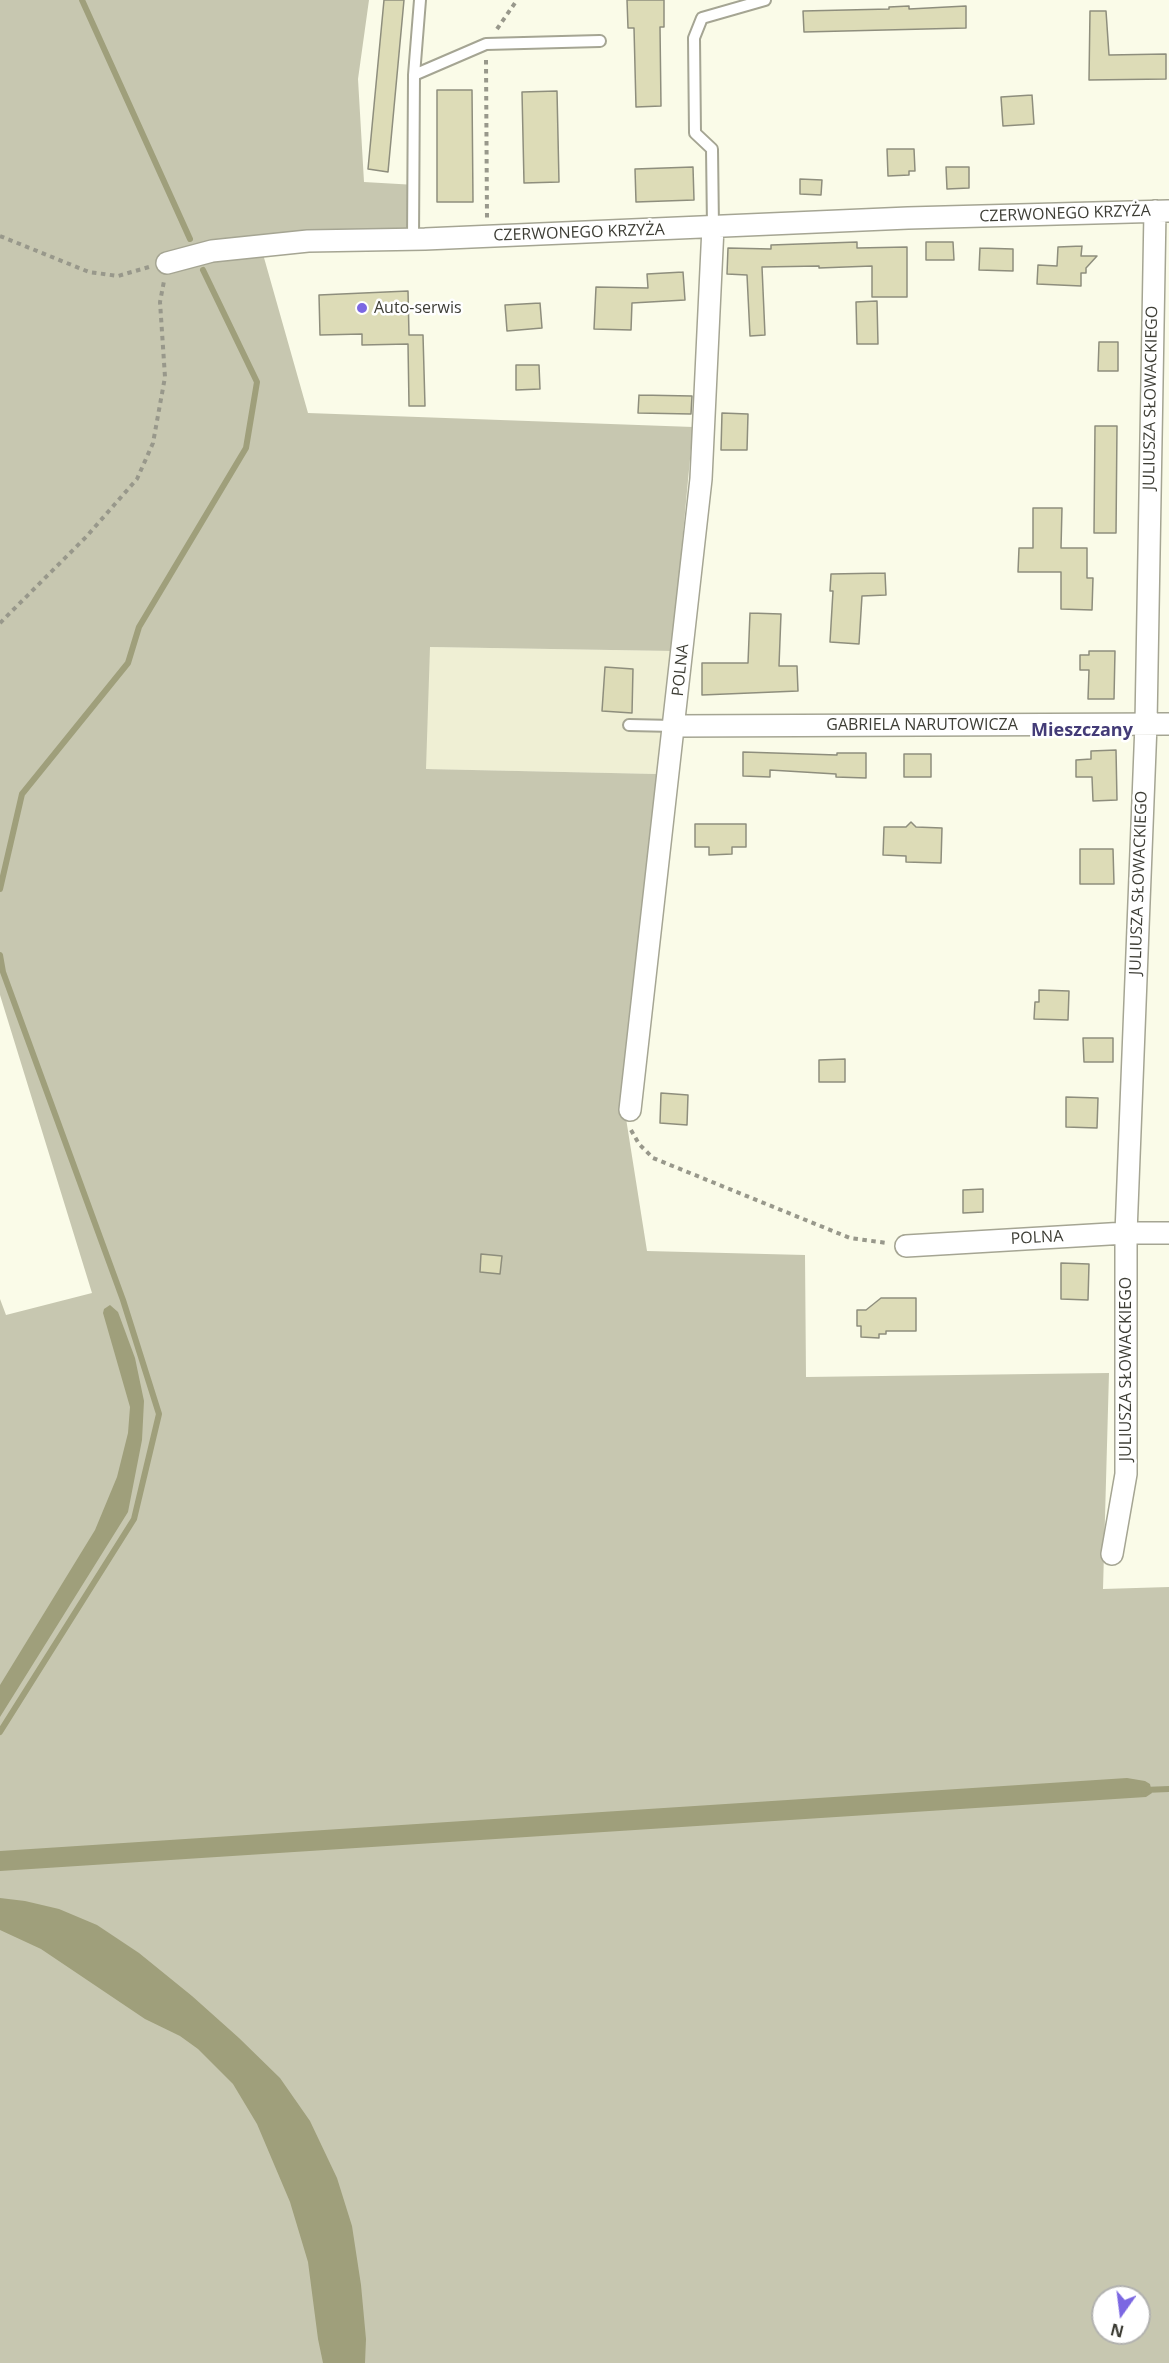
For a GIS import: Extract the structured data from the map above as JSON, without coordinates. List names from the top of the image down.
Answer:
{
  "streets": {
    "street": [
      "CZERWONEGO KRZYŻA",
      "JULIUSZA SŁOWACKIEGO",
      "POLNA",
      "GABRIELA NARUTOWICZA"
    ]
  },
  "crossings": [
    ["CZERWONEGO KRZYŻA", "JULIUSZA SŁOWACKIEGO"],
    ["CZERWONEGO KRZYŻA", "POLNA"],
    ["JULIUSZA SŁOWACKIEGO", "POLNA"],
    ["JULIUSZA SŁOWACKIEGO", "GABRIELA NARUTOWICZA"],
    ["POLNA", "GABRIELA NARUTOWICZA"]
  ],
  "districts": ["Mieszczany"],
  "places": ["Auto-serwis"],
  "north": "bottom"
}
